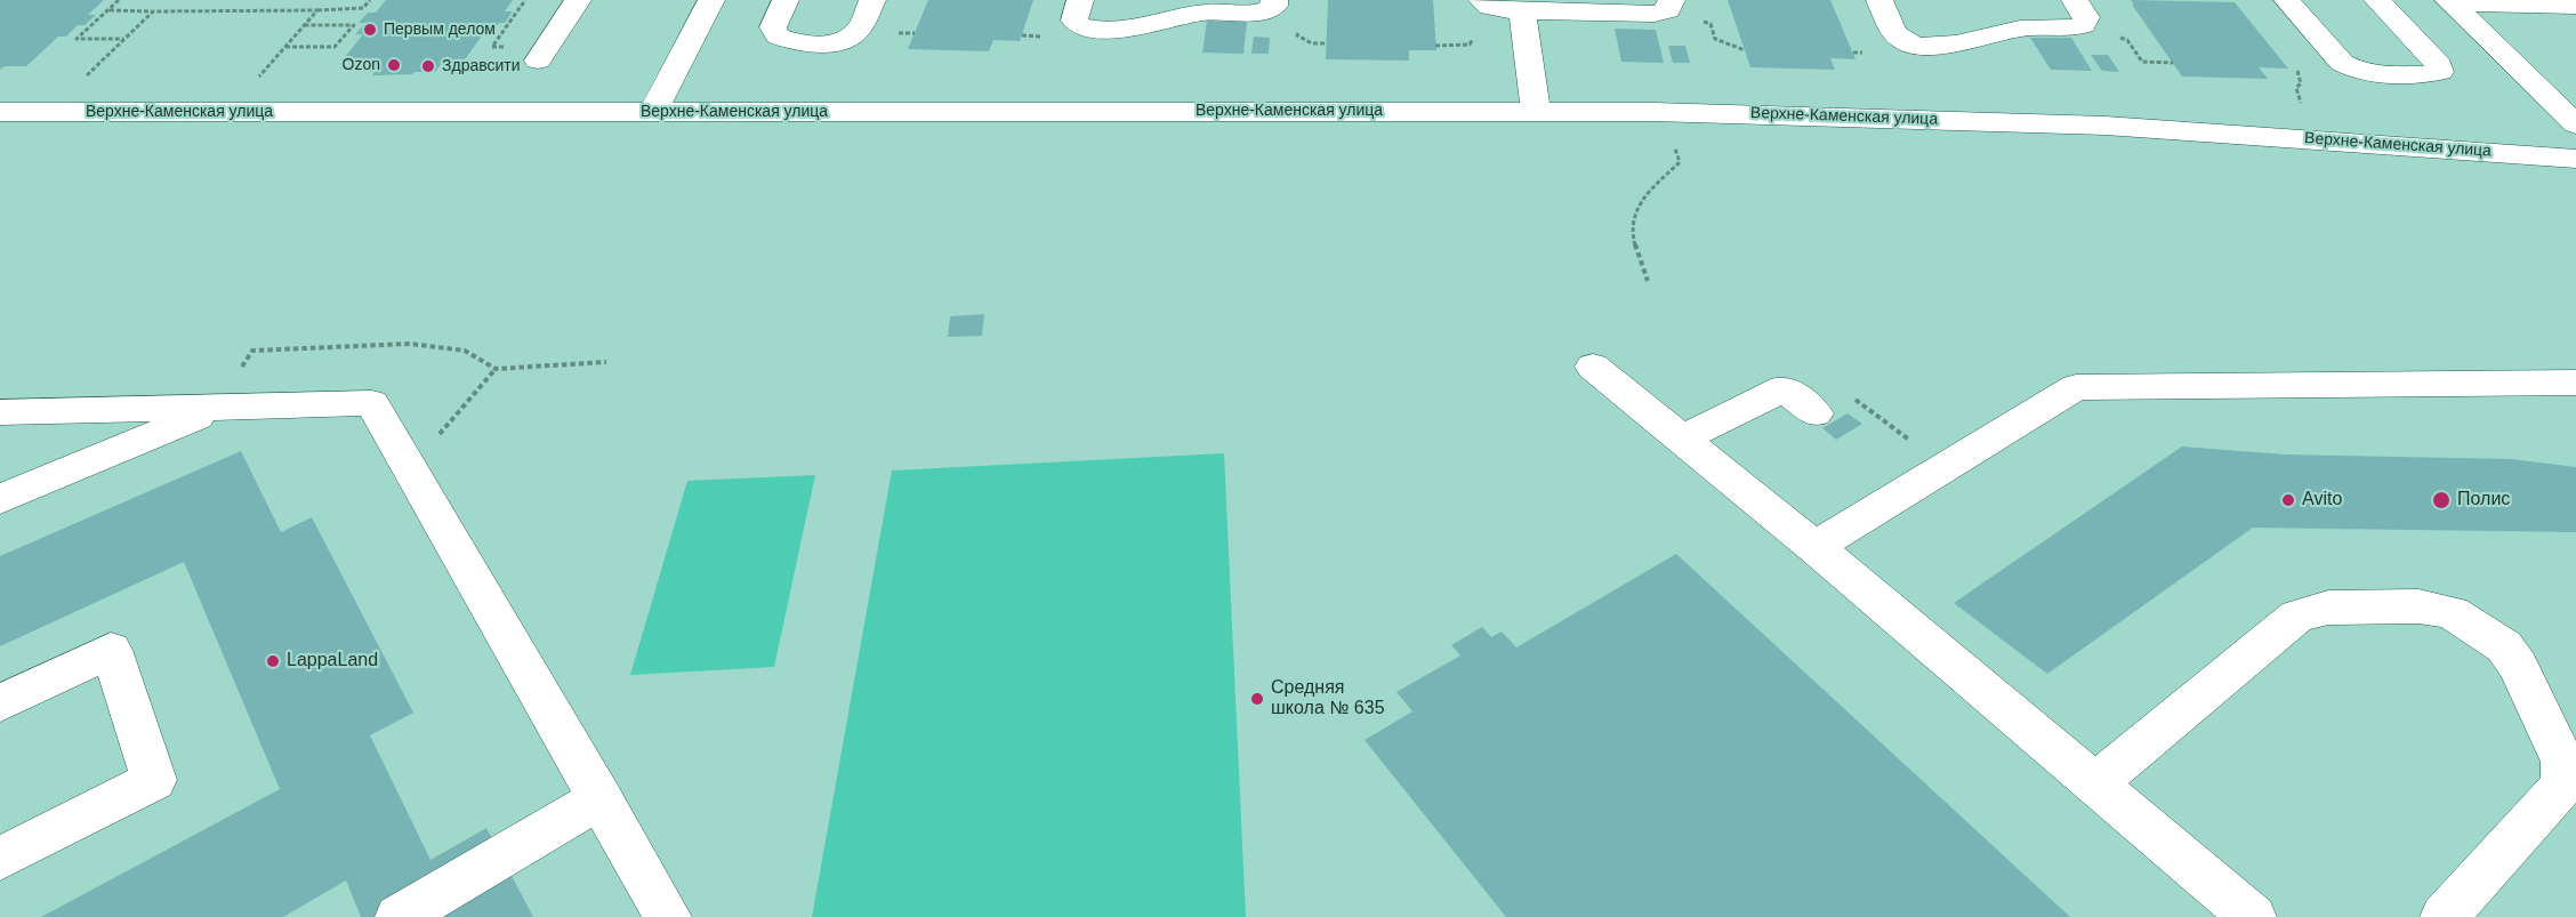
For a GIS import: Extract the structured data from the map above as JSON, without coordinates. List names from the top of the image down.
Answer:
{
  "streets": {
    "street": ["Верхне-Каменская улица"]
  },
  "places": [
    "Первым делом",
    "Ozon",
    "Здравсити",
    "Avito",
    "Полис",
    "LappaLand",
    "Средняя школа № 635"
  ]
}
